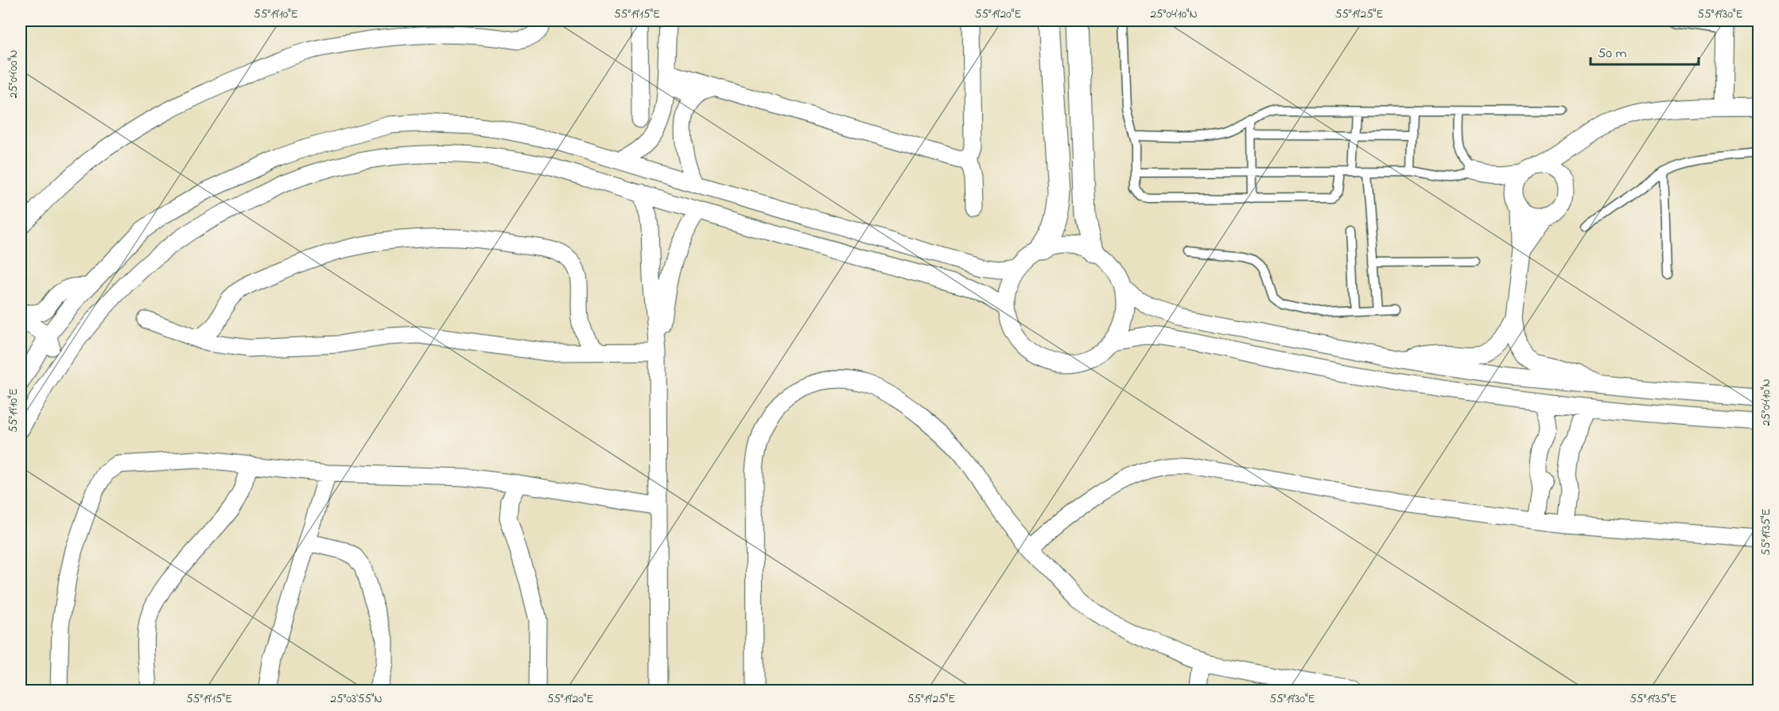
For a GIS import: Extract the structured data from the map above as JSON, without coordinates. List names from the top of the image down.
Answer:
{
  "scale_bar": "50 m",
  "coordinates": [
    "55°19'10\"E",
    "55°19'15\"E",
    "55°19'20\"E",
    "25°04'10\"N",
    "55°19'25\"E",
    "55°19'30\"E",
    "25°04'00\"N",
    "55°19'35\"E",
    "25°03'55\"N"
  ]
}
